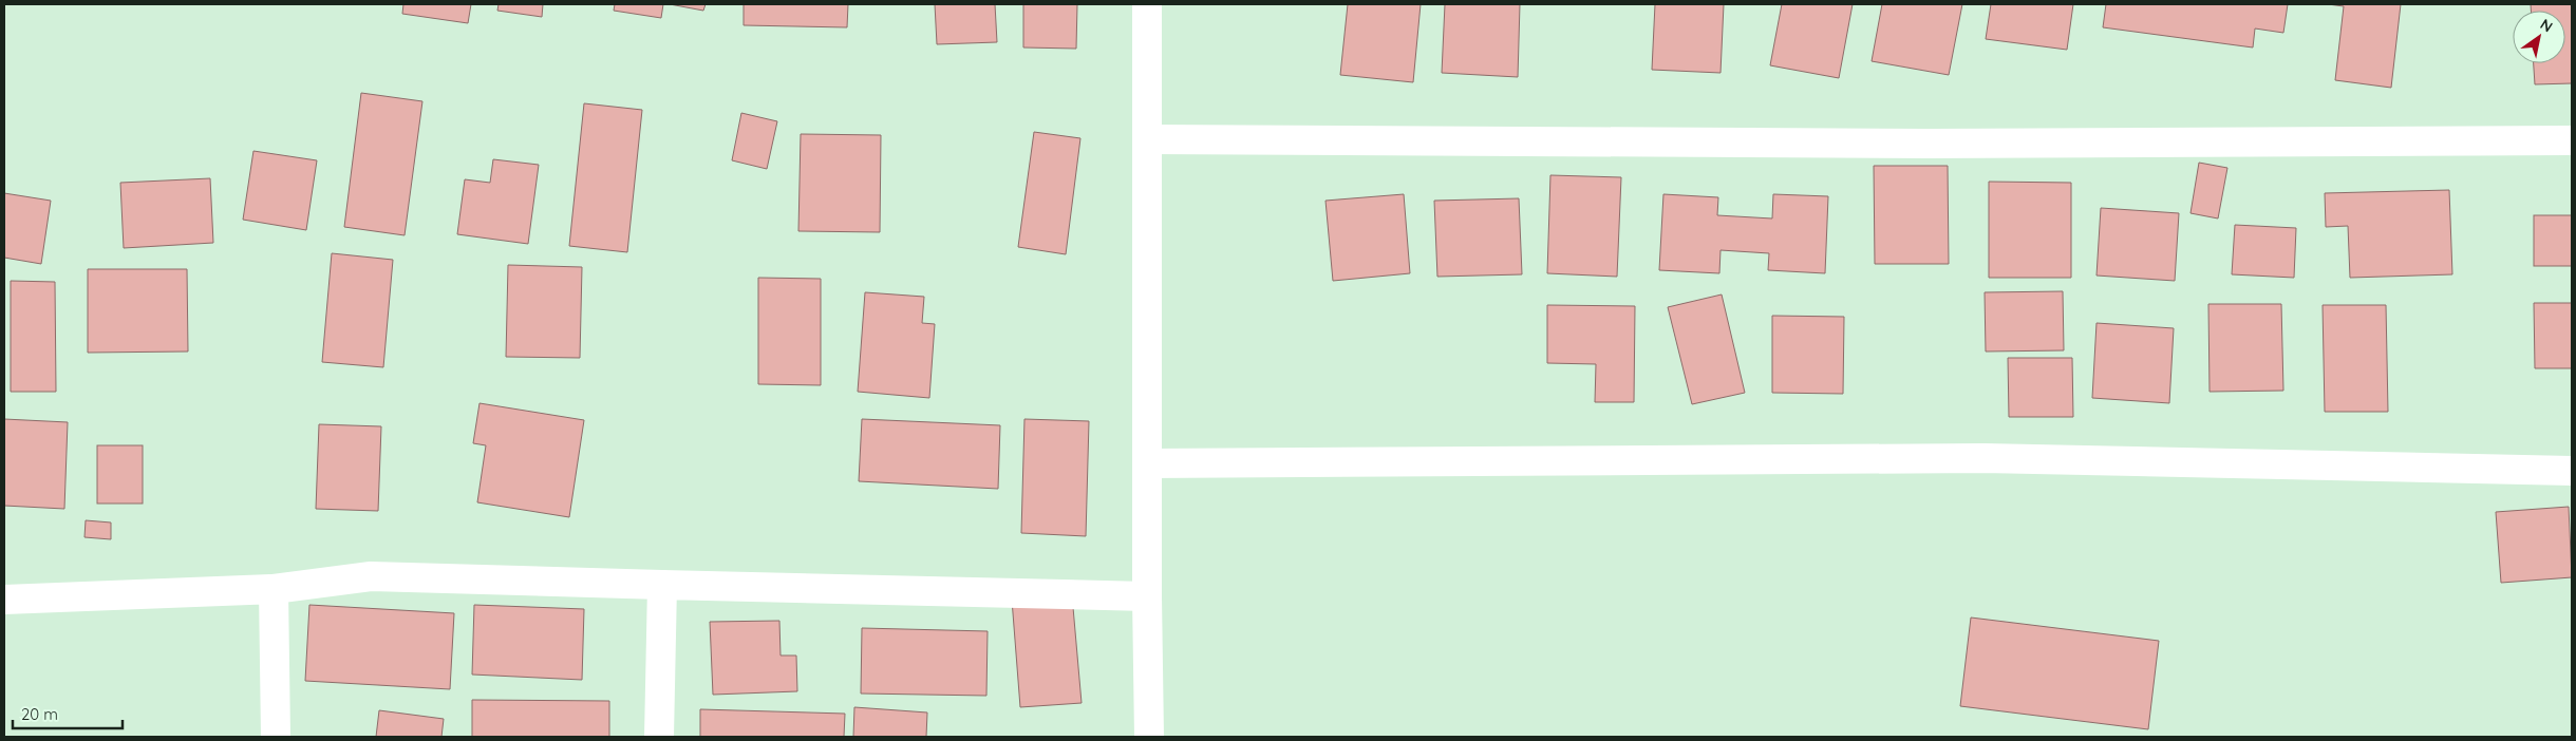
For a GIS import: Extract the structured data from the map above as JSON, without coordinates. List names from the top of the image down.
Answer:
{
  "scale_bar": "20 m",
  "north": "top right"
}
